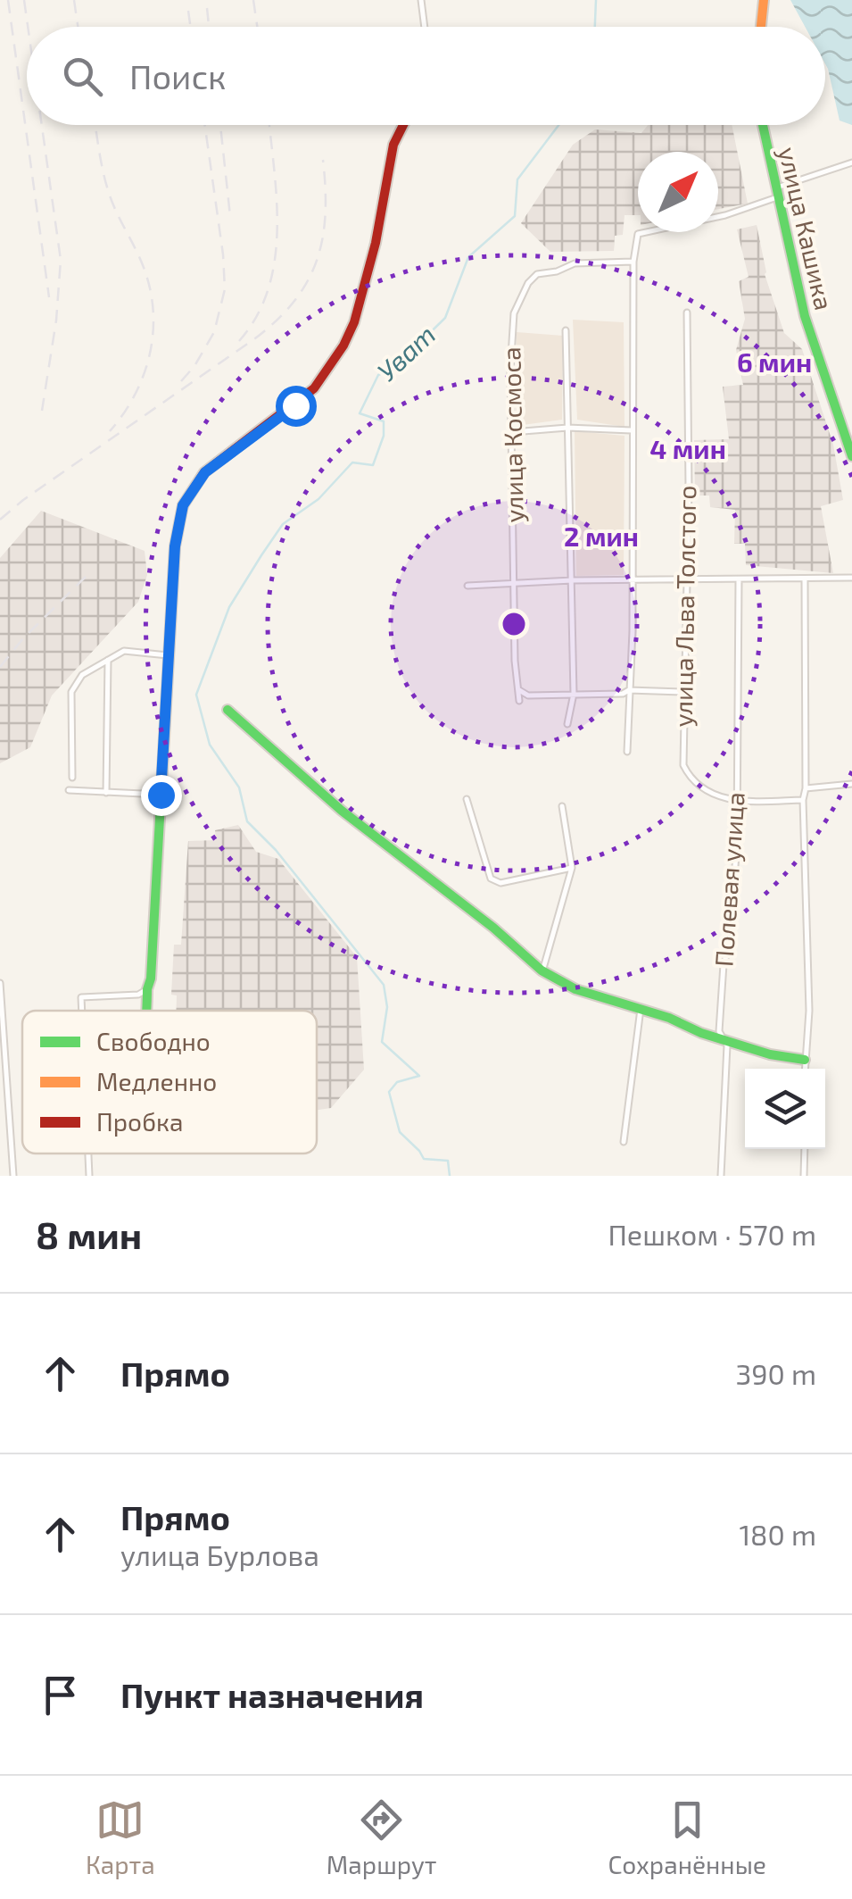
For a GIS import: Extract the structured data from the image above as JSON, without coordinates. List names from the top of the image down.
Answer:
{
  "streets": {
    "main road": ["улица Кашика"],
    "street": ["улица Космоса", "улица Льва Толстого", "Полевая улица"]
  },
  "crossings": [
    ["улица Льва Толстого", "Полевая улица"]
  ],
  "water": ["Уват"],
  "legend": ["Свободно", "Медленно", "Пробка"],
  "north": "top right",
  "page": {
    "search": "Поиск",
    "heading": ["8 мин", "Пешком · 570 m"],
    "list": [
      ["Прямо", "390 m"],
      ["Прямо", "улица Бурлова", "180 m"],
      "Пункт назначения"
    ],
    "nav": ["Карта", "Маршрут", "Сохранённые"]
  },
  "rings": ["6 мин", "4 мин", "2 мин"]
}
